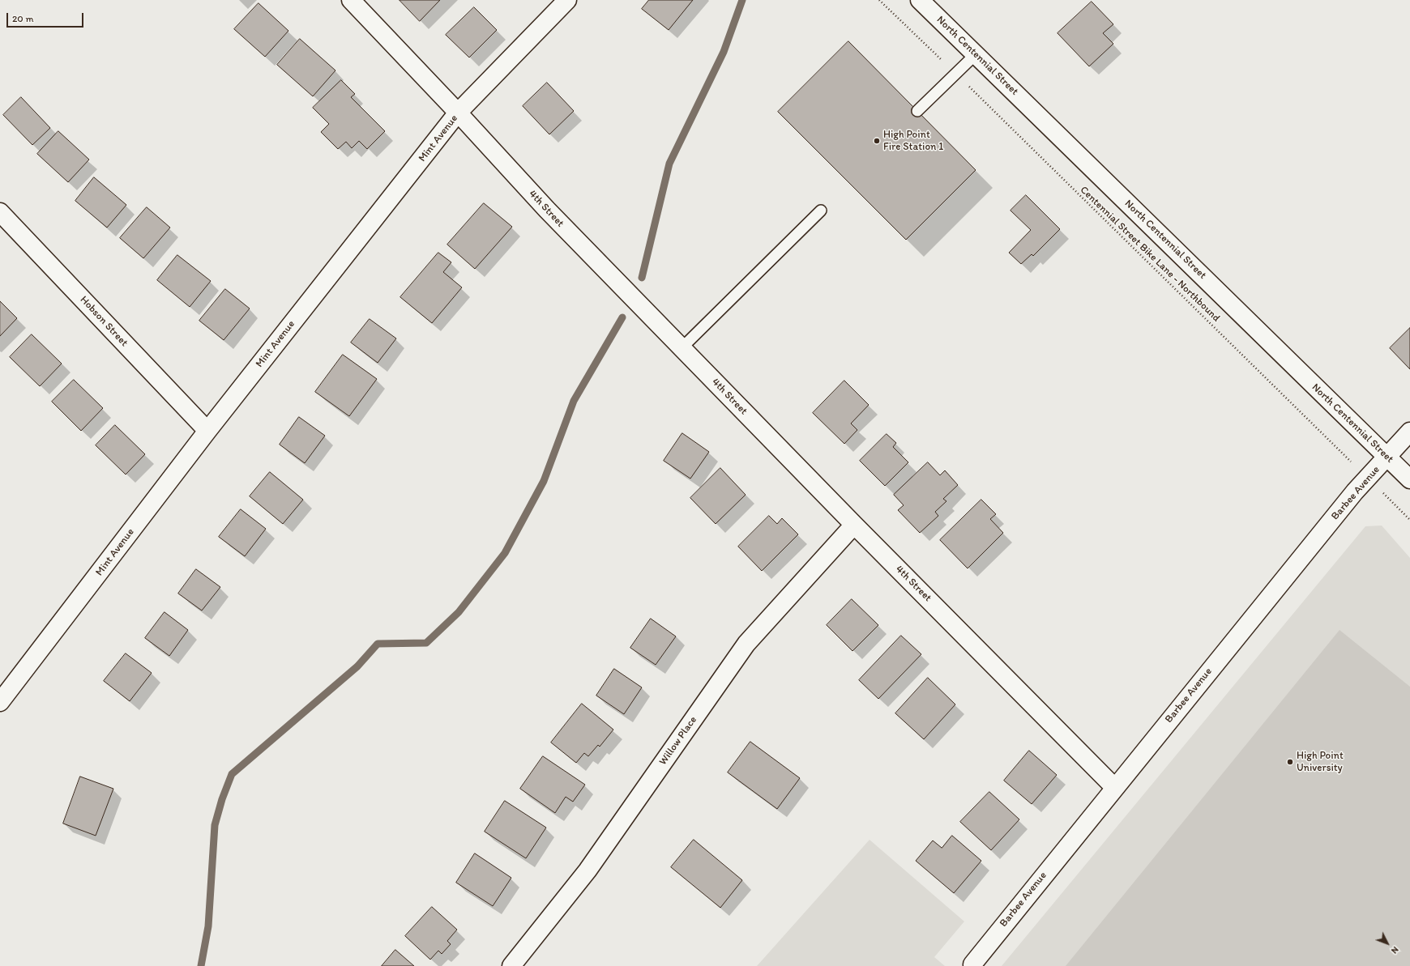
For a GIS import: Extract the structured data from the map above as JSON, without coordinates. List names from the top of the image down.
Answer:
{
  "streets": {
    "street": [
      "North Centennial Street",
      "Mint Avenue",
      "4th Street",
      "Hobson Street",
      "Barbee Avenue",
      "Willow Place"
    ],
    "path": ["Centennial Street Bike Lane - Northbound"]
  },
  "crossings": [
    ["North Centennial Street", "Barbee Avenue"],
    ["Mint Avenue", "4th Street"],
    ["Mint Avenue", "Hobson Street"],
    ["4th Street", "Barbee Avenue"],
    ["4th Street", "Willow Place"],
    ["Centennial Street Bike Lane - Northbound", "Barbee Avenue"]
  ],
  "places": ["High Point Fire Station 1", "High Point University"],
  "scale_bar": "20 m",
  "north": "bottom right"
}
